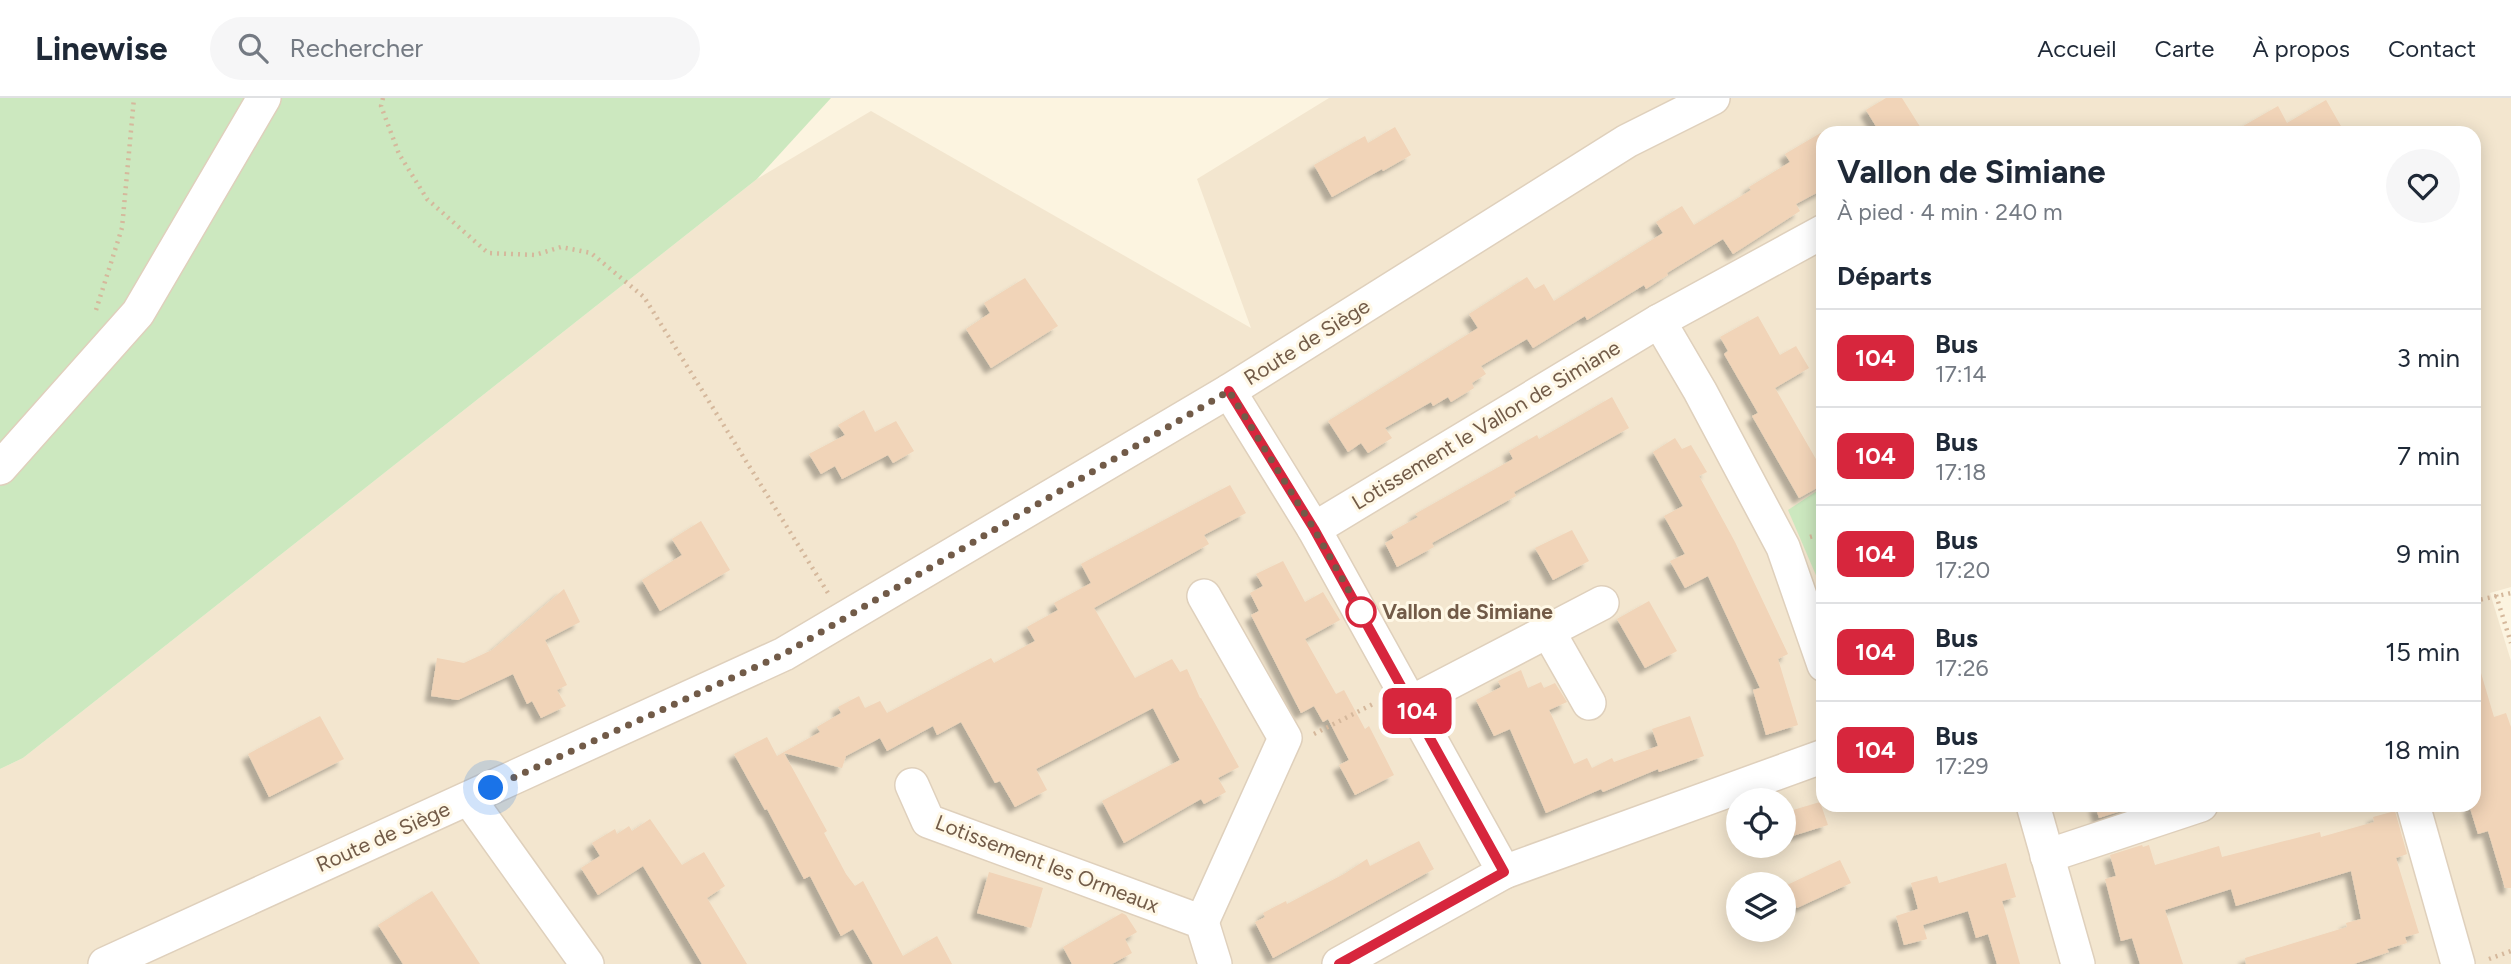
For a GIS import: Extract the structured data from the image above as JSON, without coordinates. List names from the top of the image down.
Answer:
{
  "streets": {
    "street": ["Route de Siège", "Lotissement le Vallon de Simiane", "Lotissement les Ormeaux"]
  },
  "places": ["Vallon de Simiane"],
  "lines": ["bus line 104"],
  "page": {
    "header": "Linewise",
    "search": "Rechercher",
    "nav": [
      "Accueil",
      "Carte",
      "À propos",
      "Contact"
    ],
    "on_map": "104",
    "heading": [
      ["Vallon de Simiane", "À pied · 4 min · 240 m"],
      "Départs"
    ],
    "list": [
      {
        "mark": "104",
        "name": "Bus",
        "note": "17:14",
        "value": "3 min"
      },
      {
        "mark": "104",
        "name": "Bus",
        "note": "17:18",
        "value": "7 min"
      },
      {
        "mark": "104",
        "name": "Bus",
        "note": "17:20",
        "value": "9 min"
      },
      {
        "mark": "104",
        "name": "Bus",
        "note": "17:26",
        "value": "15 min"
      },
      {
        "mark": "104",
        "name": "Bus",
        "note": "17:29",
        "value": "18 min"
      }
    ]
  }
}
